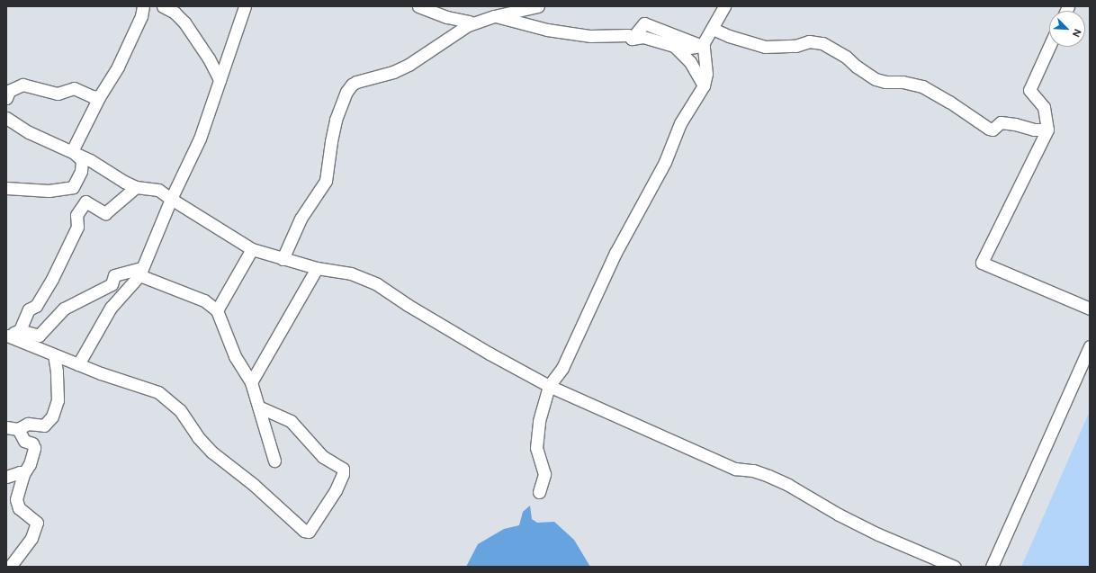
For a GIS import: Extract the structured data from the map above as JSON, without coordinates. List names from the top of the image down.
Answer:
{
  "north": "bottom right"
}
